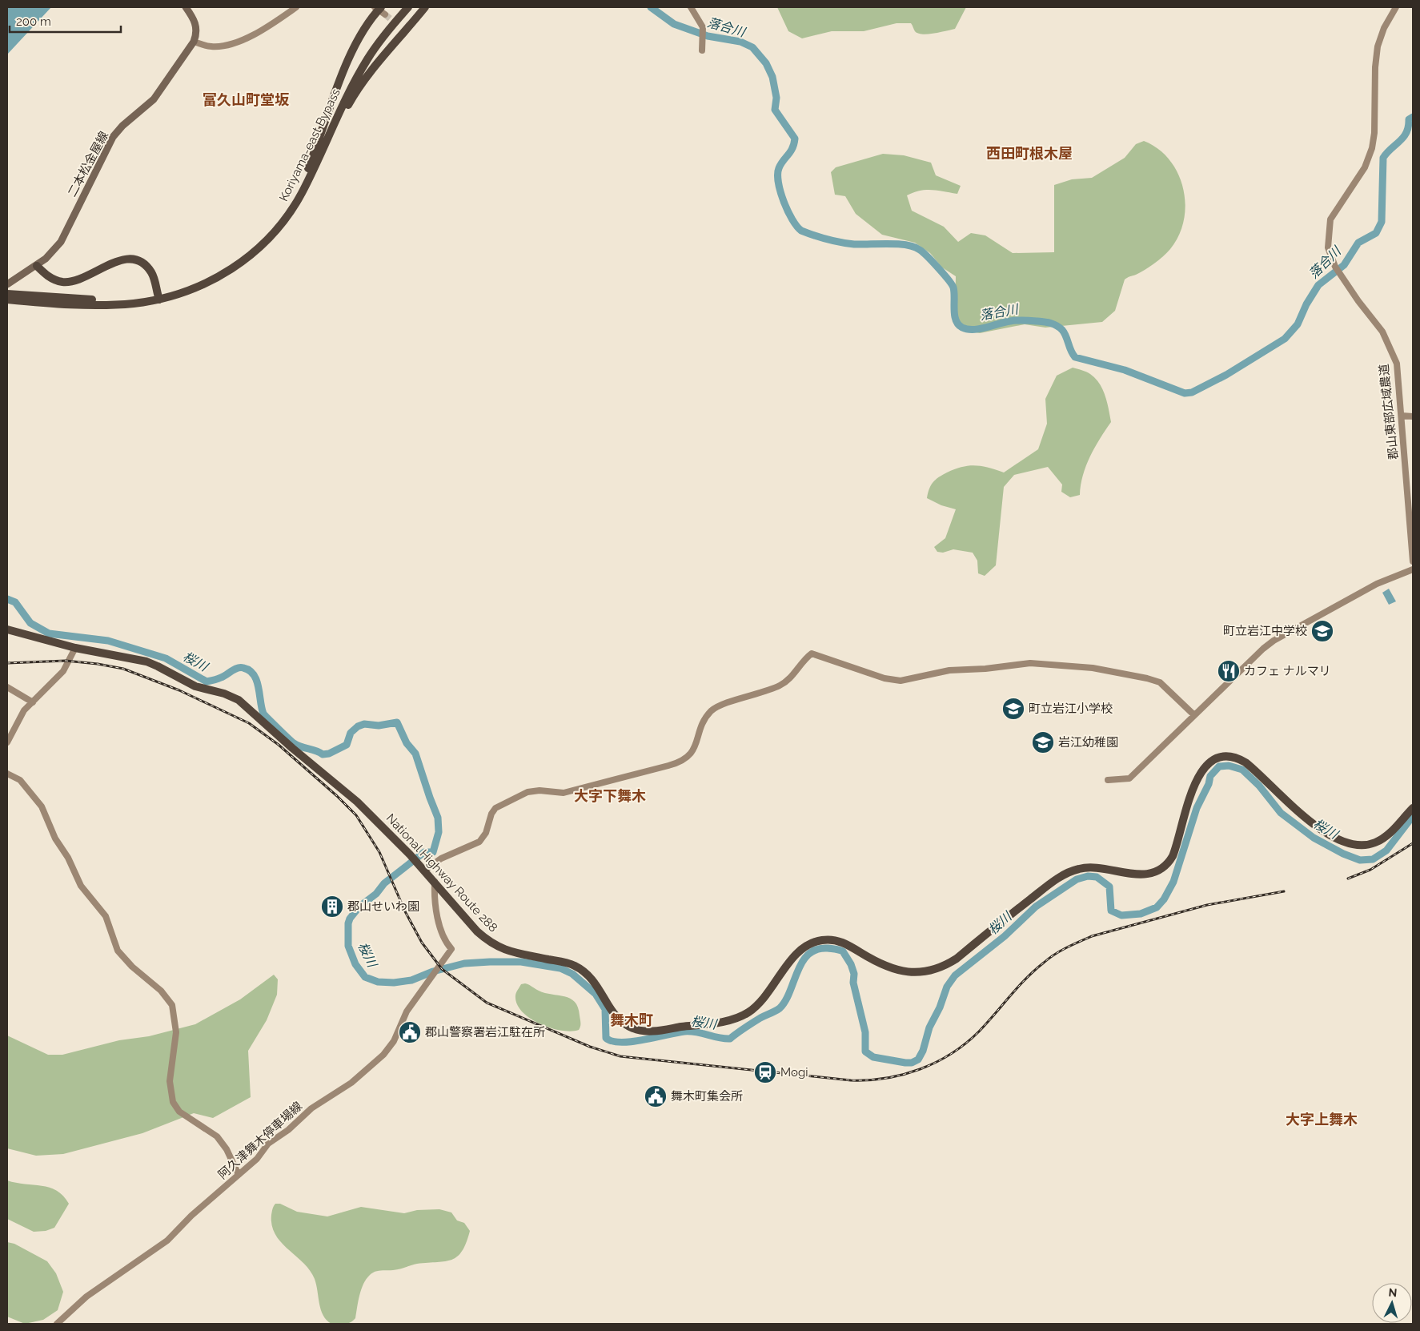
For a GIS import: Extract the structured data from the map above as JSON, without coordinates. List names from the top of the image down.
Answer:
{
  "streets": {
    "highway": ["Koriyama-east Bypass", "National Highway Route 288"],
    "main road": ["二本松金屋線"],
    "street": ["郡山東部広域農道", "阿久津舞木停車場線"]
  },
  "crossings": [
    ["National Highway Route 288", "阿久津舞木停車場線"]
  ],
  "districts": [
    "富久山町堂坂",
    "西田町根木屋",
    "大字下舞木",
    "舞木町",
    "大字上舞木"
  ],
  "water": ["落合川", "桜川"],
  "places": {
    "school or university": ["町立岩江中学校", "町立岩江小学校", "岩江幼稚園"],
    "restaurant": ["カフェ ナルマリ"],
    "building": ["郡山せいわ園"],
    "public building": ["郡山警察署岩江駐在所", "舞木町集会所"],
    "station": ["Mogi"]
  },
  "scale_bar": "200 m",
  "north": "top"
}
